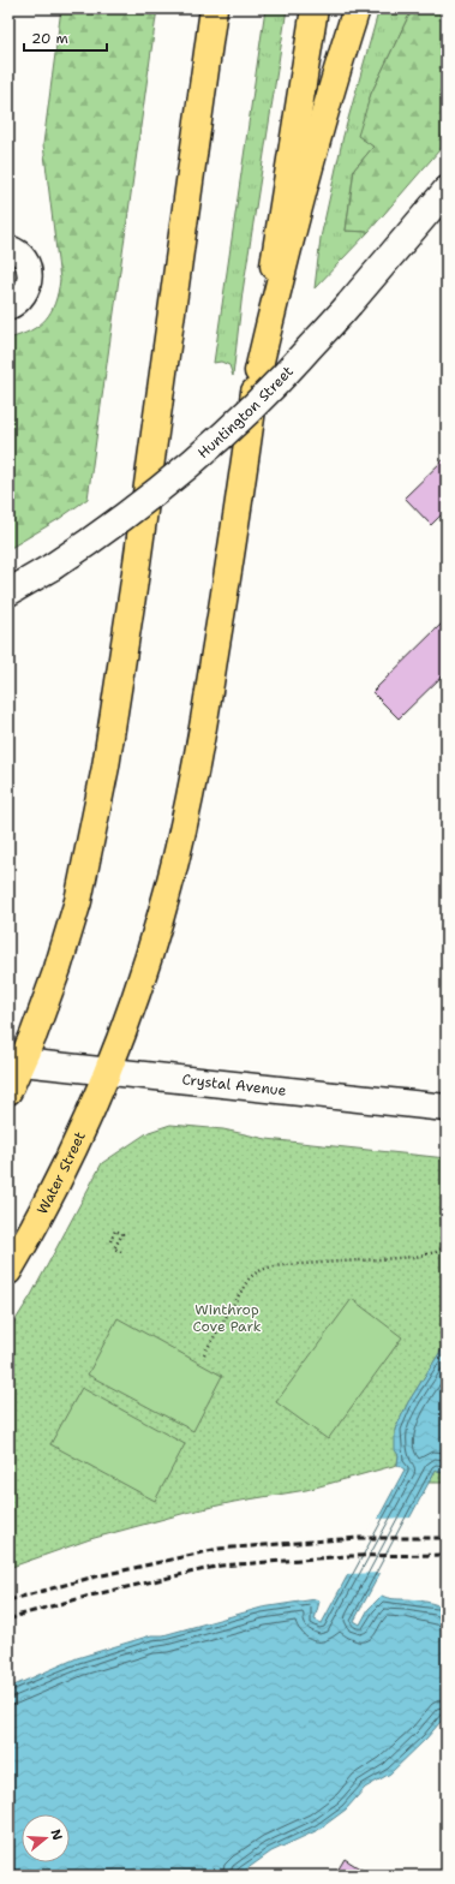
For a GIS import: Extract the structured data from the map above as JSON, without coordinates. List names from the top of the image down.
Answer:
{
  "streets": {
    "main road": ["Huntington Street", "Crystal Avenue", "Water Street"]
  },
  "crossings": [
    ["Crystal Avenue", "Water Street"]
  ],
  "parks": ["Winthrop Cove Park"],
  "scale_bar": "20 m",
  "north": "right"
}
